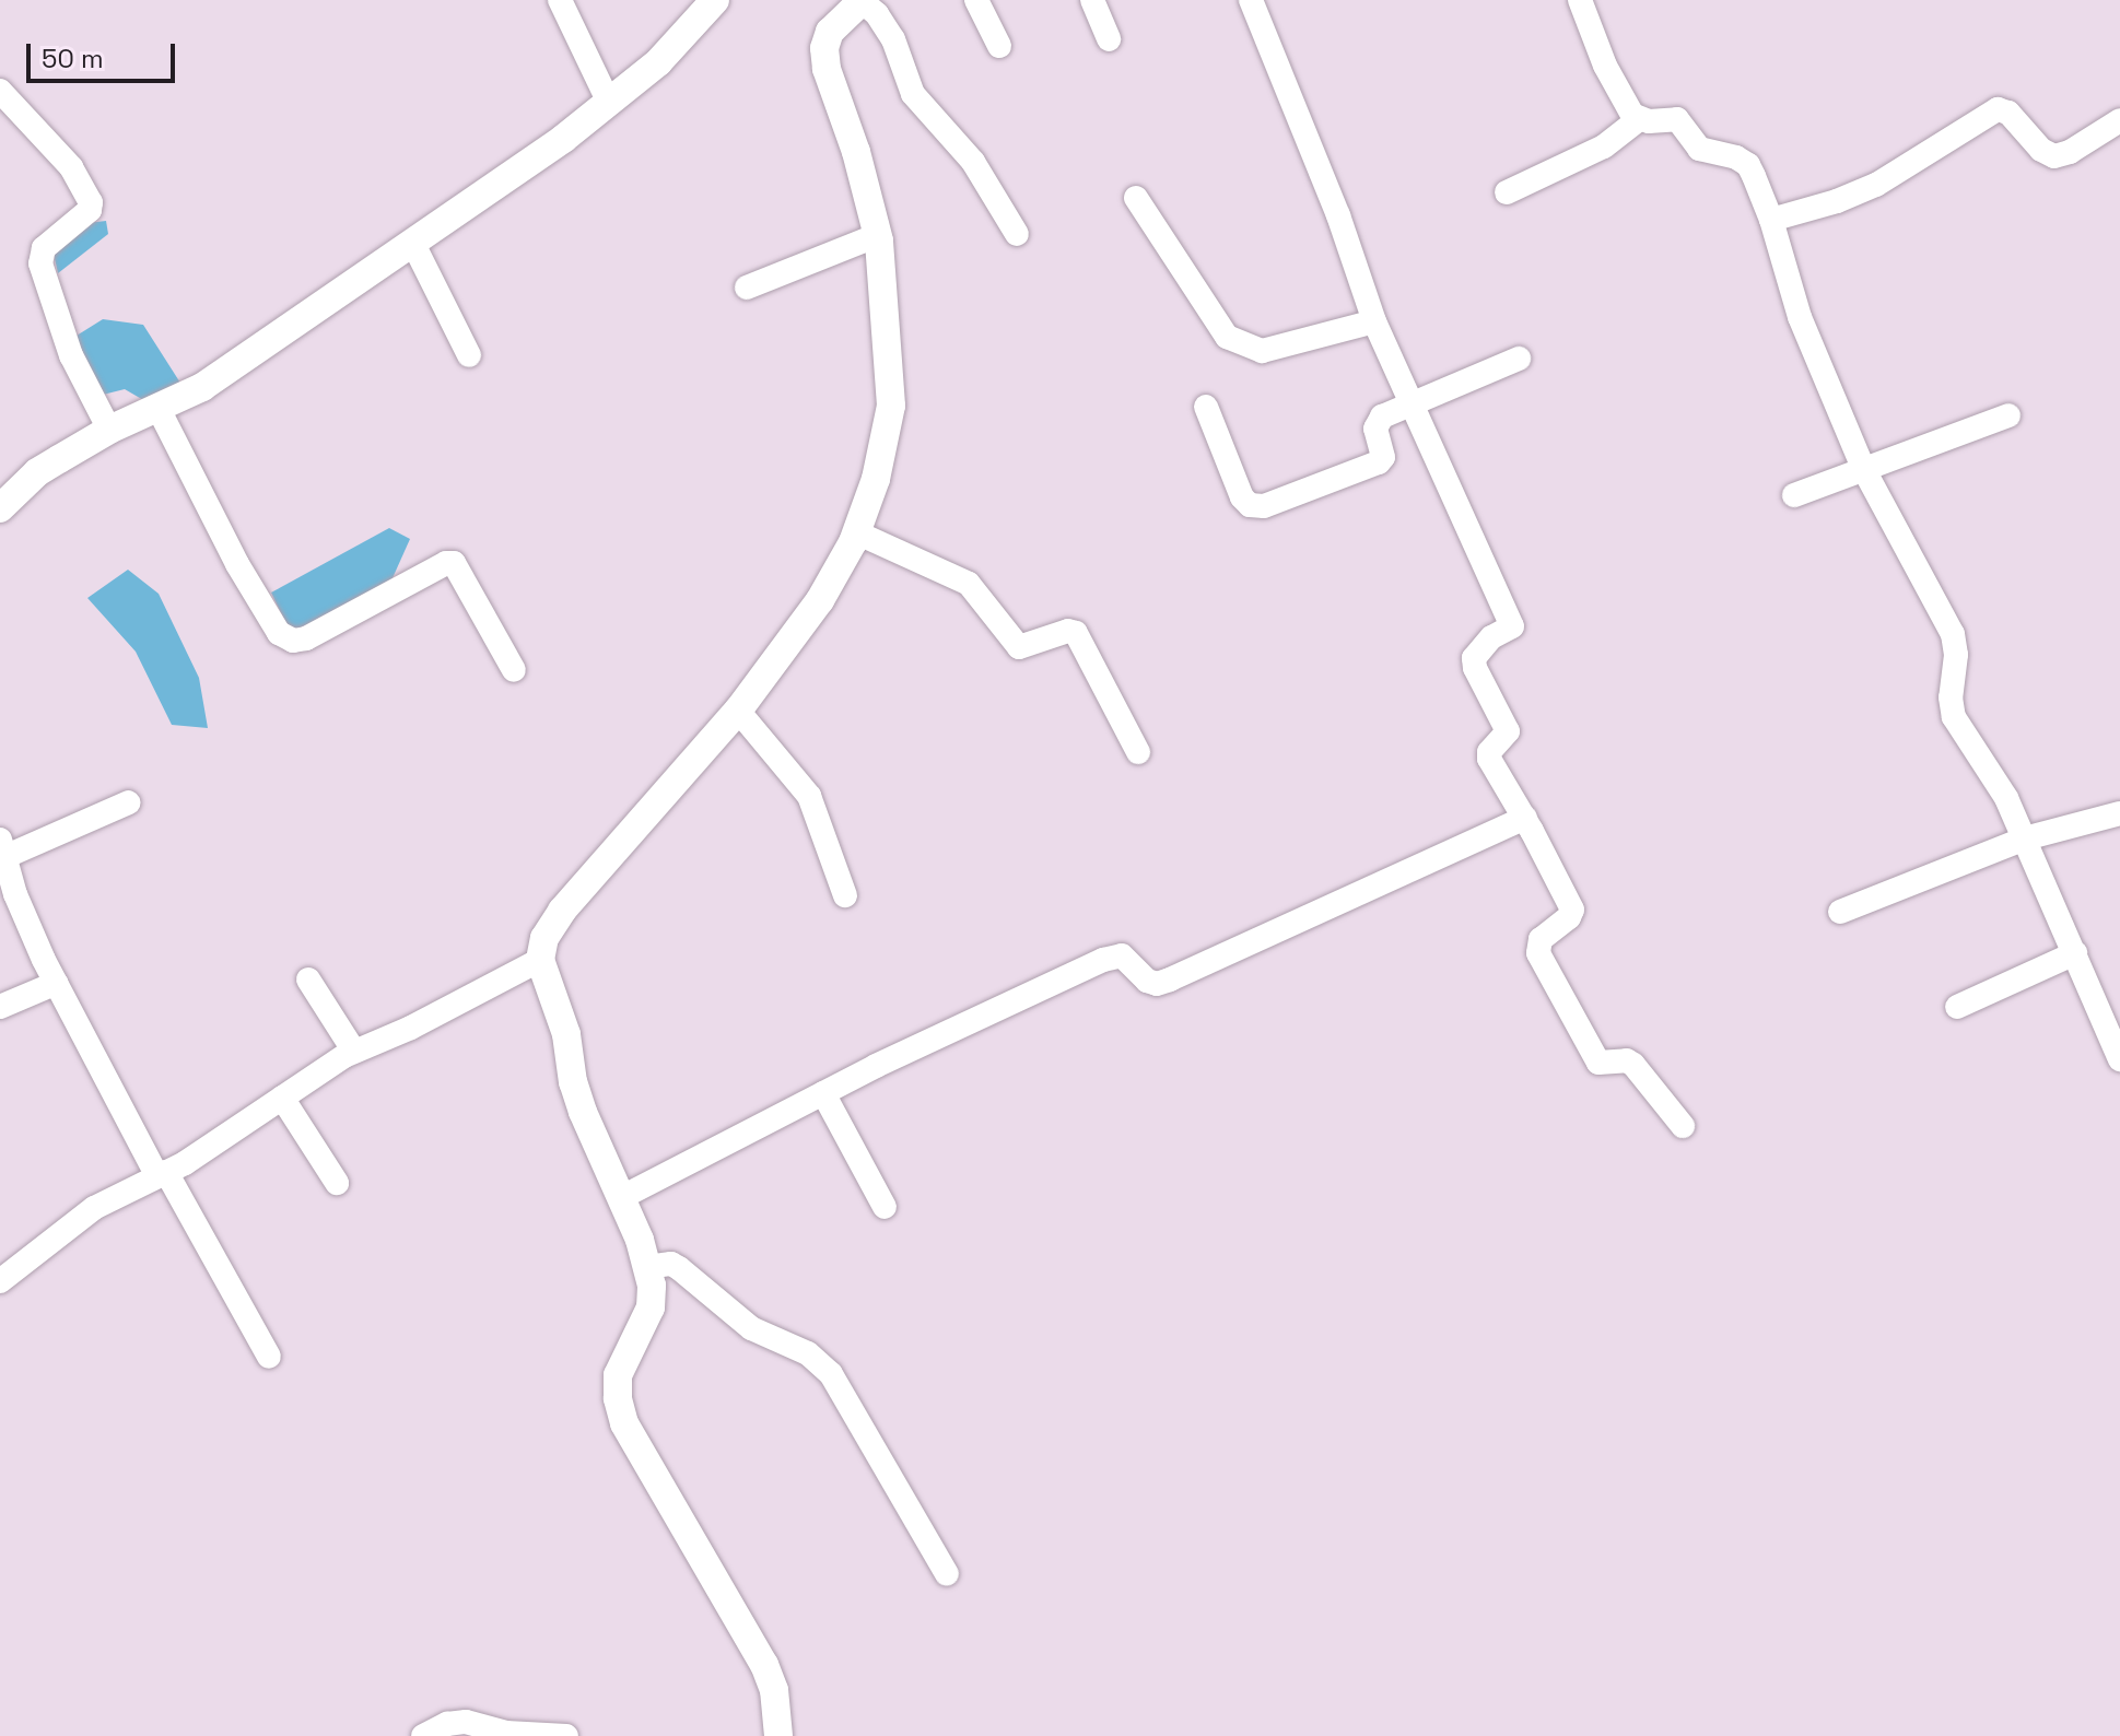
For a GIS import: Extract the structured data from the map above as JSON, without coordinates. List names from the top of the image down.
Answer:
{
  "scale_bar": "50 m"
}
